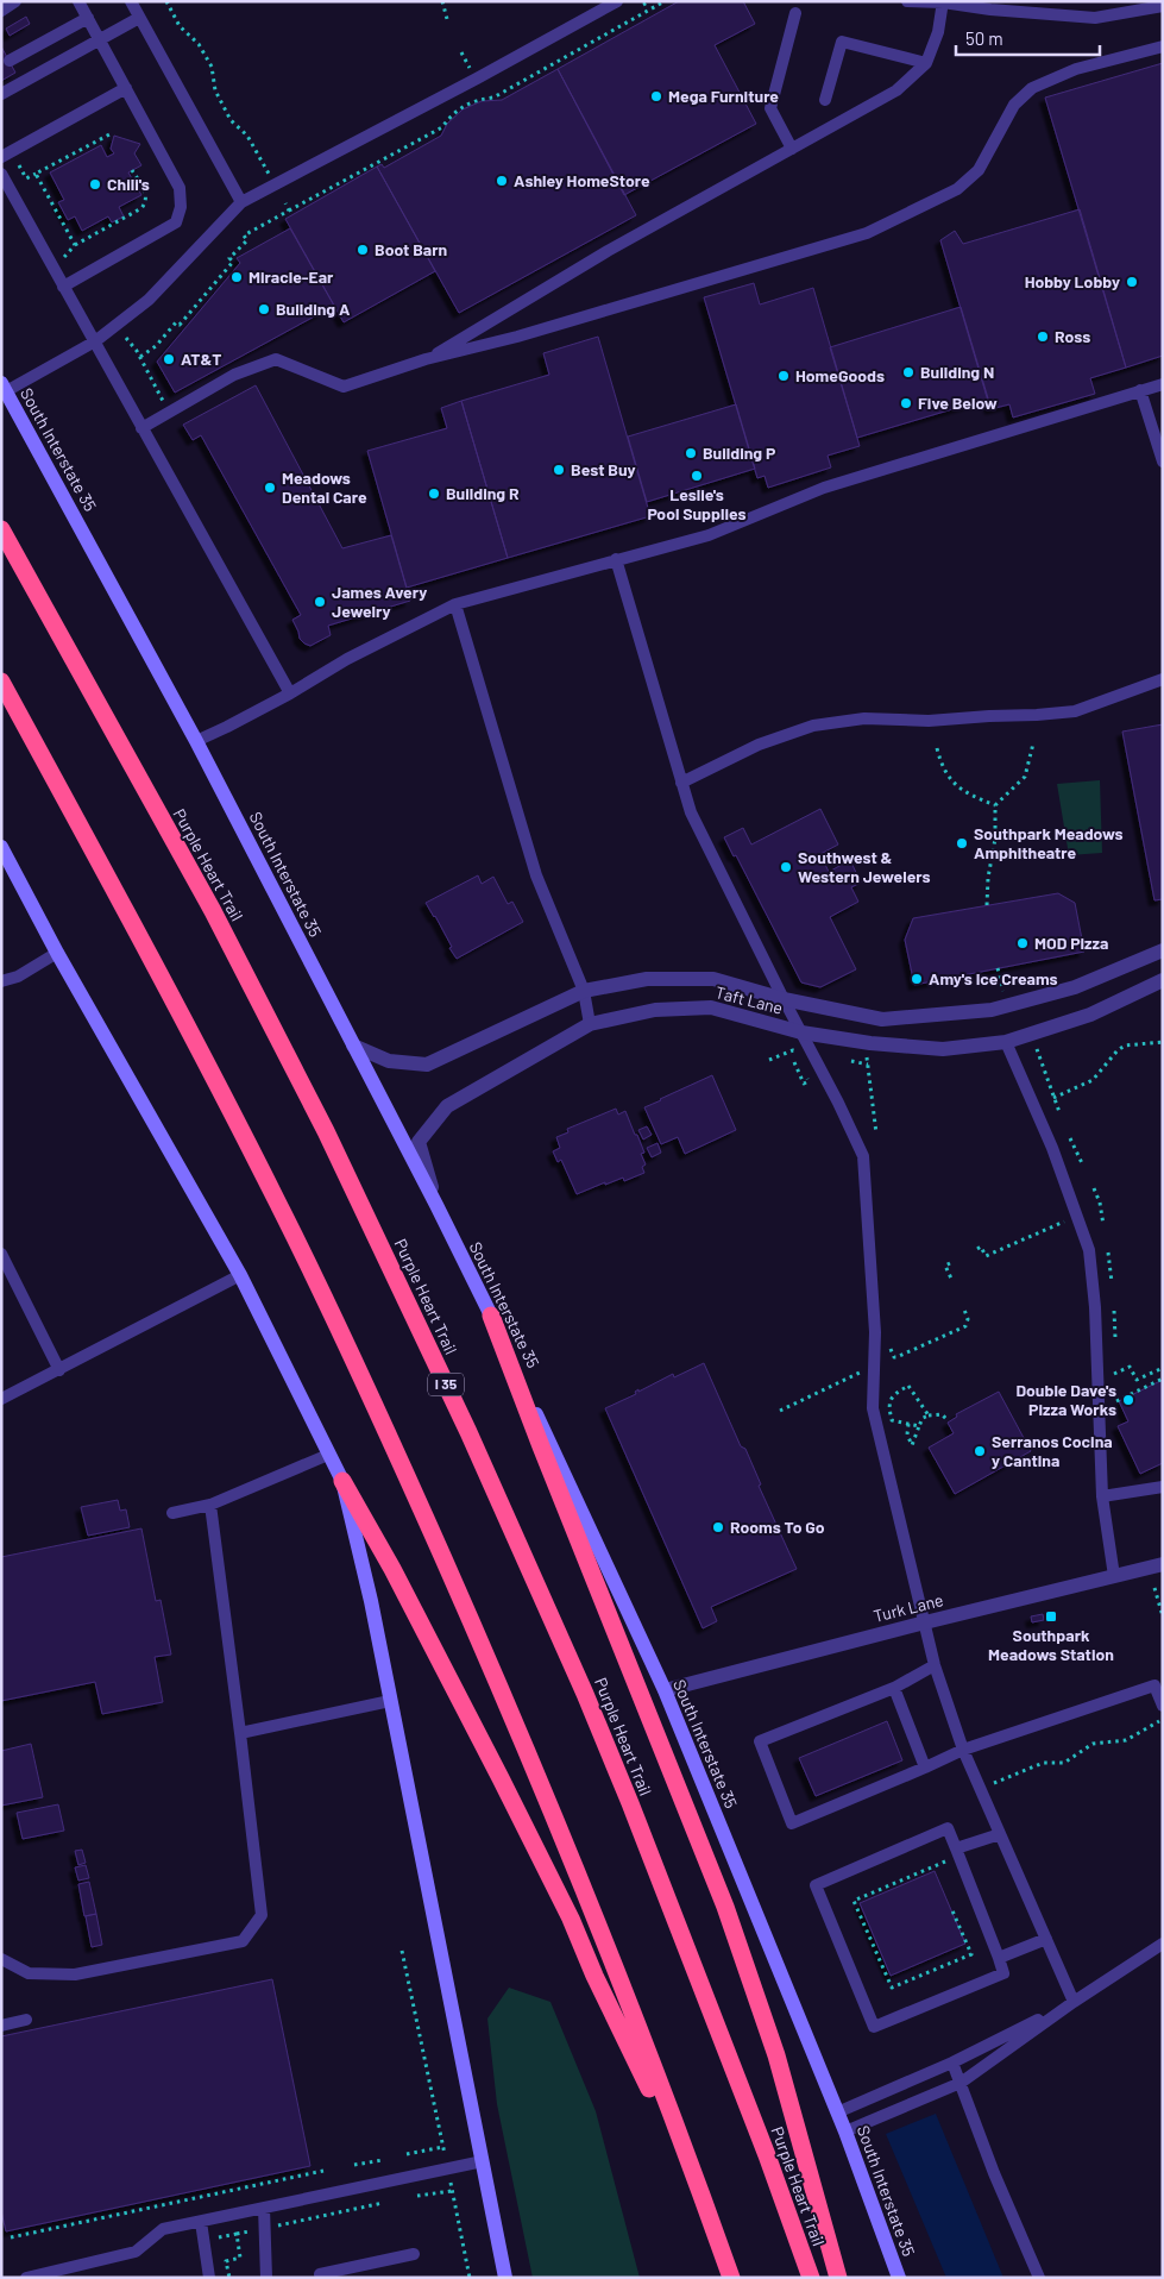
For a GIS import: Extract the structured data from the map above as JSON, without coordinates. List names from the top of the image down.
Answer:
{
  "streets": {
    "highway": ["Purple Heart Trail", "I 35"],
    "main road": ["South Interstate 35"],
    "street": ["Taft Lane", "Turk Lane"]
  },
  "crossings": [
    ["South Interstate 35", "Taft Lane"],
    ["South Interstate 35", "Turk Lane"]
  ],
  "places": {
    "other": [
      "Mega Furniture",
      "Ashley HomeStore",
      "Chili's",
      "Boot Barn",
      "Miracle-Ear",
      "Hobby Lobby",
      "Building A",
      "Ross",
      "AT&T",
      "Building N",
      "HomeGoods",
      "Five Below",
      "Building P",
      "Best Buy",
      "Leslie's Pool Supplies",
      "Meadows Dental Care",
      "Building R",
      "James Avery Jewelry",
      "Southpark Meadows Amphitheatre",
      "Southwest & Western Jewelers",
      "MOD Pizza",
      "Amy's Ice Creams",
      "Double Dave's Pizza Works",
      "Serranos Cocina y Cantina",
      "Rooms To Go"
    ],
    "transit": ["Southpark Meadows Station"]
  },
  "scale_bar": "50 m"
}
